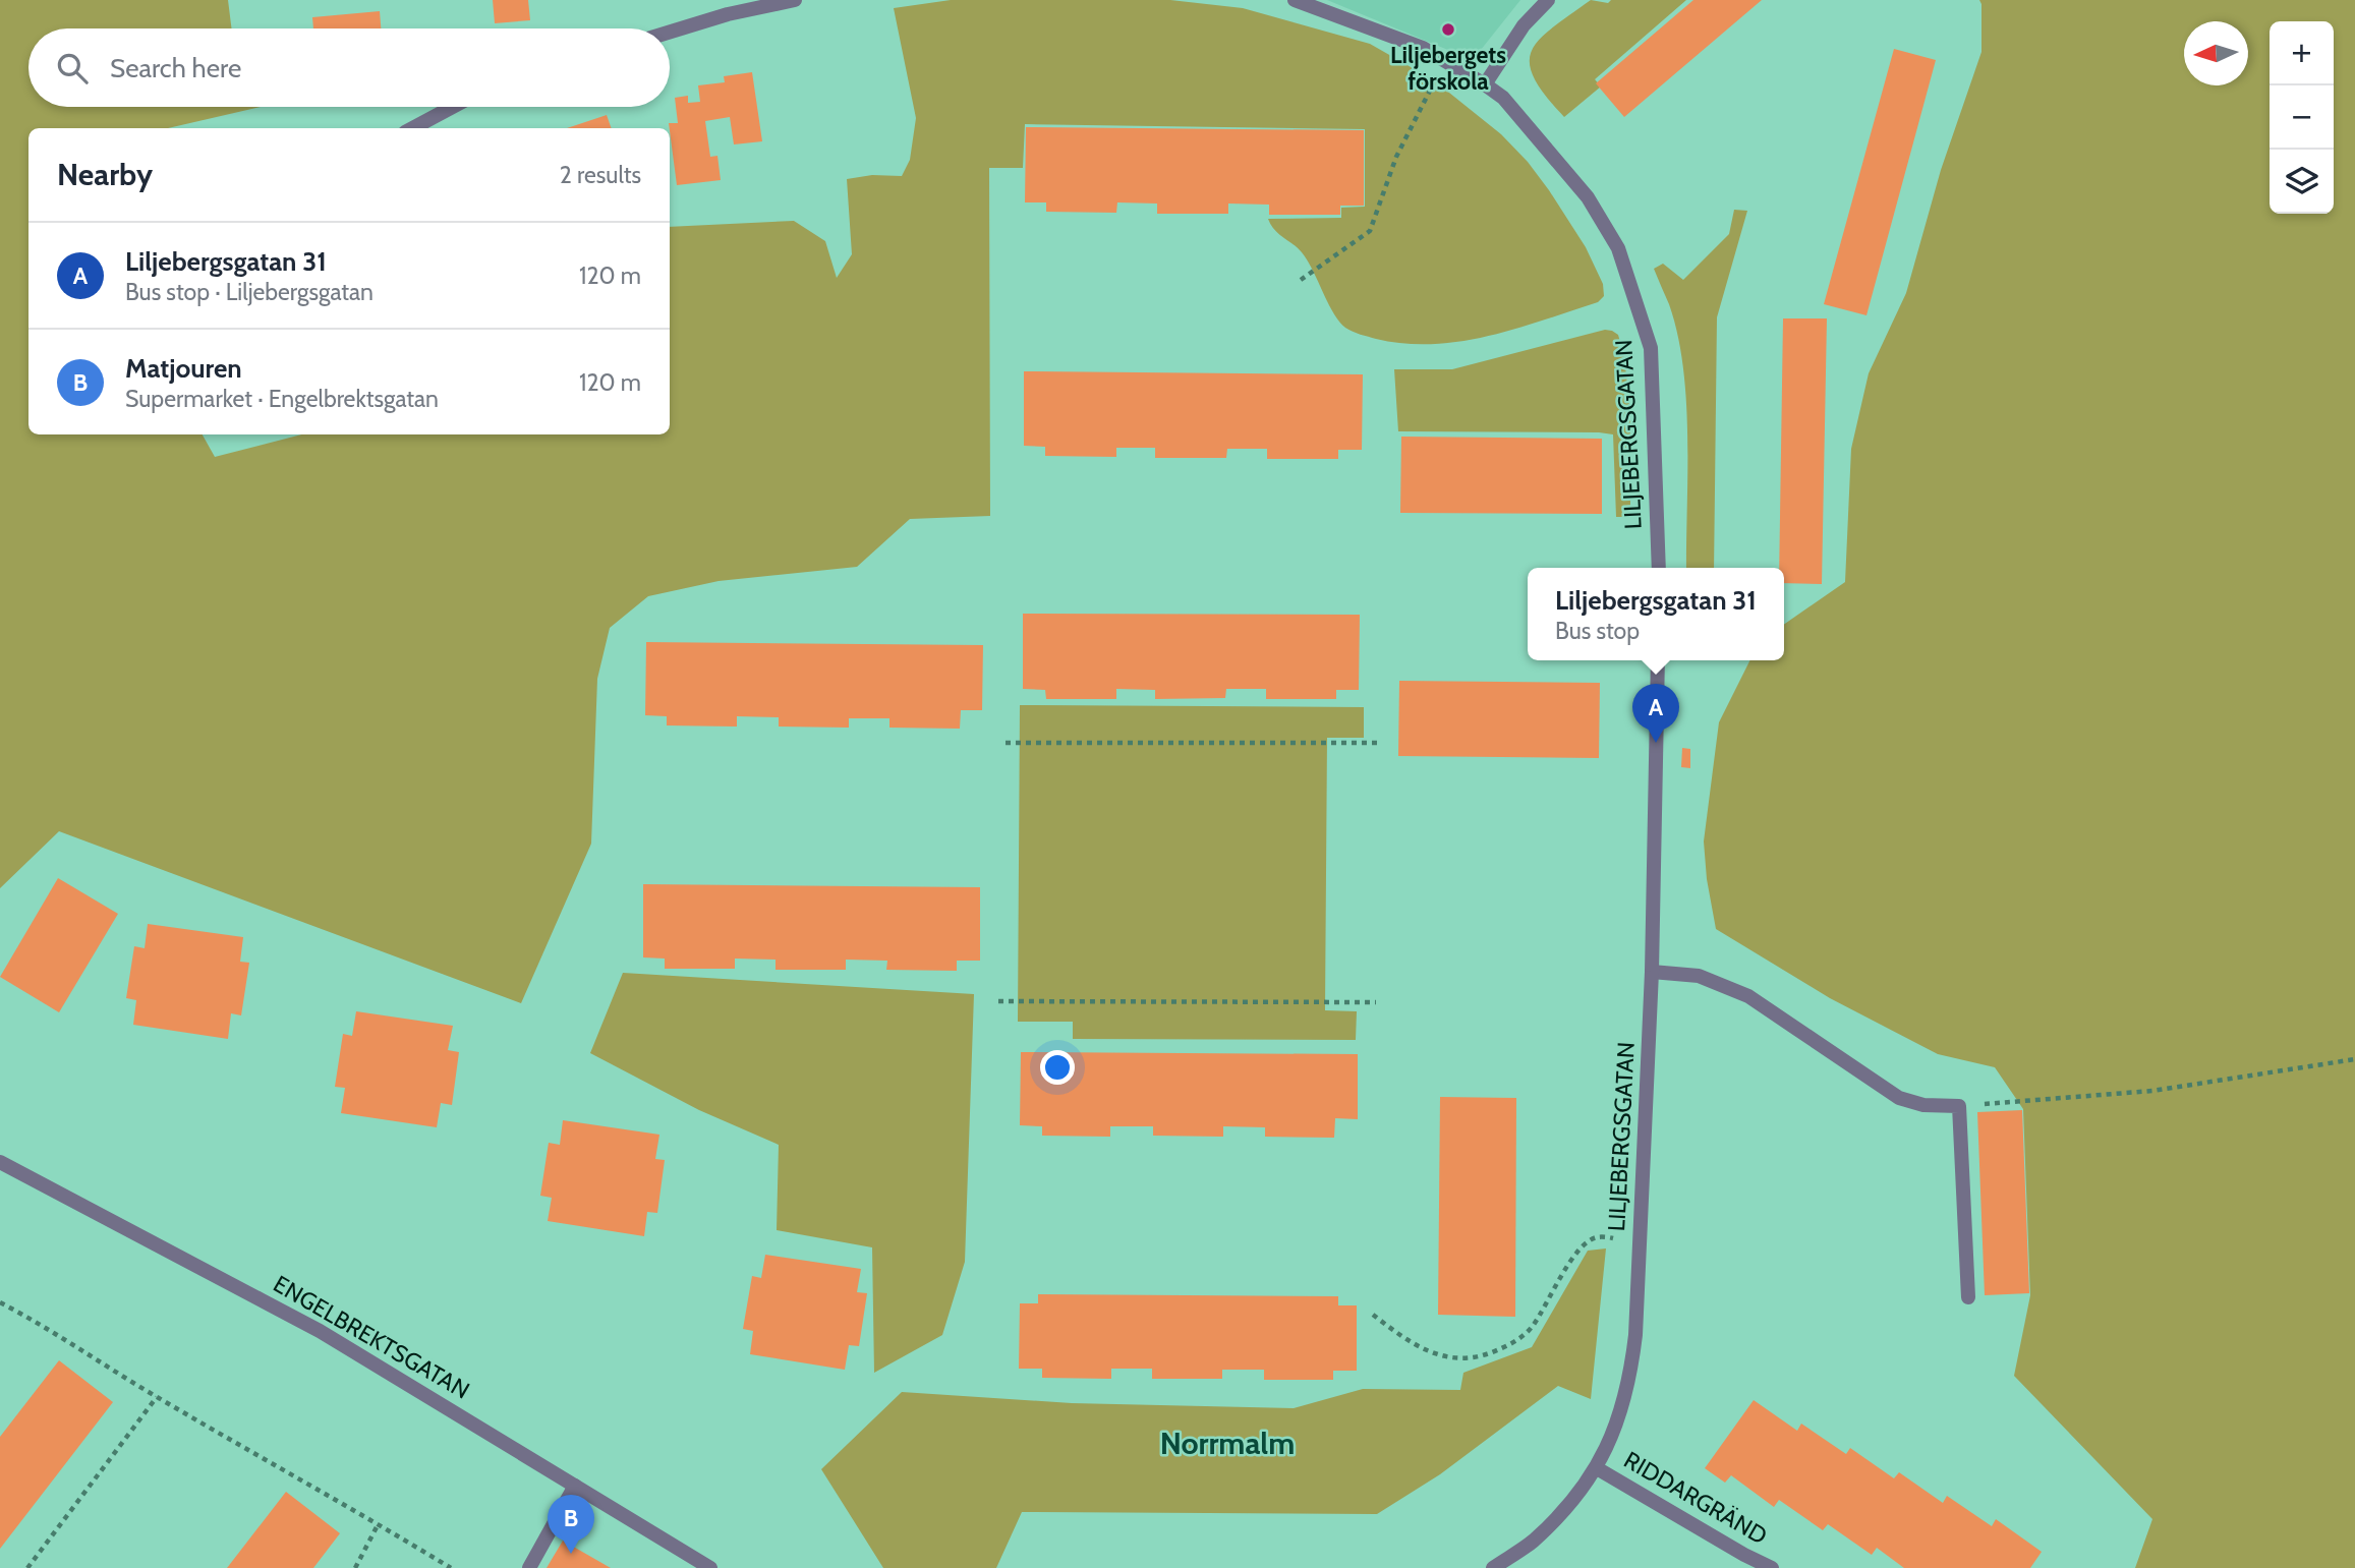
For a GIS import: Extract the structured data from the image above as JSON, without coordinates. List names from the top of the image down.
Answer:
{
  "streets": {
    "street": ["LILJEBERGSGATAN", "ENGELBREKTSGATAN", "RIDDARGRÄND"]
  },
  "crossings": [
    ["LILJEBERGSGATAN", "RIDDARGRÄND"]
  ],
  "districts": ["Norrmalm"],
  "places": ["Liljebergets förskola"],
  "north": "left",
  "page": {
    "map_buttons": ["+", "−"],
    "search": "Search here",
    "heading": ["Nearby", "2 results"],
    "list": [
      {
        "mark": "A",
        "name": "Liljebergsgatan 31",
        "note": "Bus stop · Liljebergsgatan",
        "value": "120 m"
      },
      {
        "mark": "B",
        "name": "Matjouren",
        "note": "Supermarket · Engelbrektsgatan",
        "value": "120 m"
      }
    ],
    "popup": ["Liljebergsgatan 31", "Bus stop"],
    "pins": ["A", "B"]
  }
}
